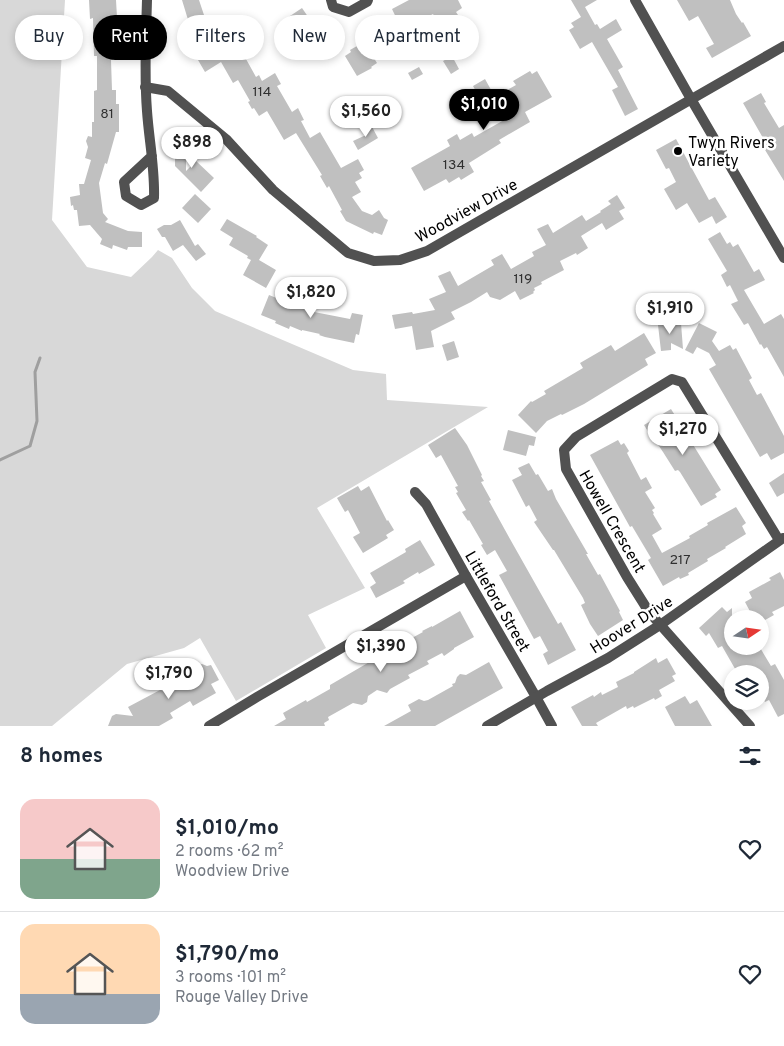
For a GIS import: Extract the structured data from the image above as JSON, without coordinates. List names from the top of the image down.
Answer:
{
  "streets": {
    "street": [
      "Woodview Drive",
      "Howell Crescent",
      "Littleford Street",
      "Hoover Drive"
    ]
  },
  "crossings": [
    ["Howell Crescent", "Hoover Drive"],
    ["Littleford Street", "Hoover Drive"]
  ],
  "places": ["Twyn Rivers Variety"],
  "house_numbers": [
    "114",
    "81",
    "134",
    "119",
    "217"
  ],
  "north": "right",
  "page": {
    "chip": [
      "Buy",
      "Rent",
      "Filters",
      "New",
      "Apartment"
    ],
    "price": [
      "$1,010",
      "$1,560",
      "$898",
      "$1,820",
      "$1,910",
      "$1,270",
      "$1,390",
      "$1,790"
    ],
    "heading": "8 homes",
    "list": [
      {
        "name": "$1,010/mo",
        "note": "2 rooms · 62 m² · Woodview Drive"
      },
      {
        "name": "$1,790/mo",
        "note": "3 rooms · 101 m² · Rouge Valley Drive"
      }
    ]
  }
}
